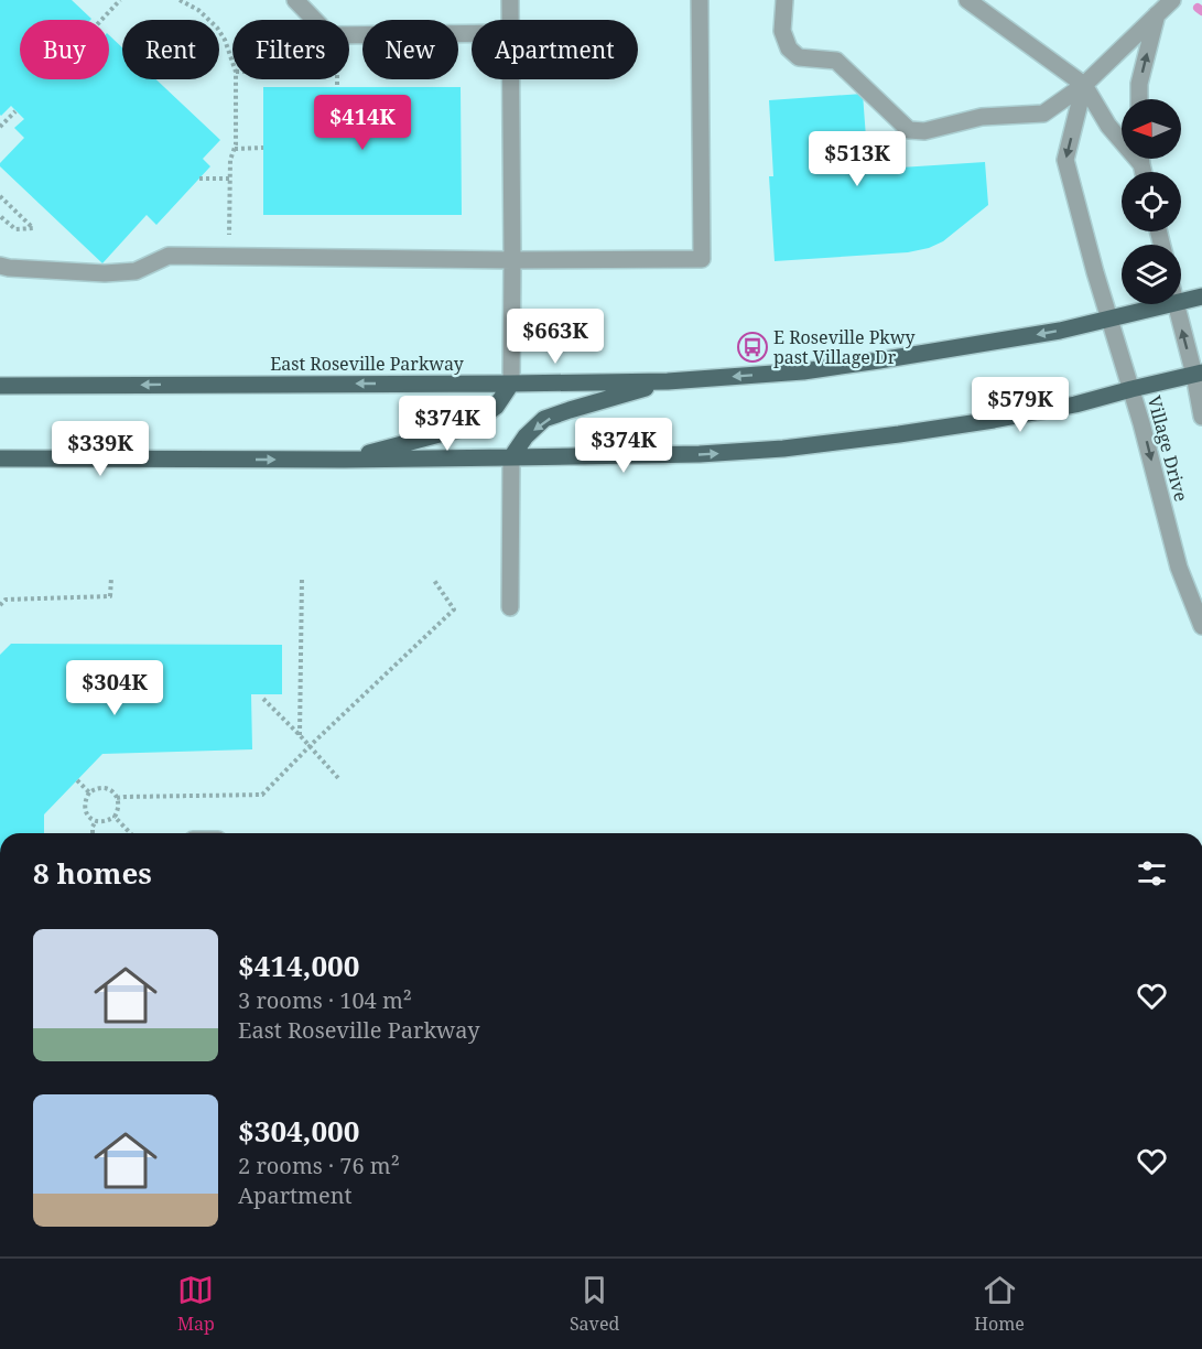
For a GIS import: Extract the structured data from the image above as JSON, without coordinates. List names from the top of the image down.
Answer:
{
  "streets": {
    "main road": ["East Roseville Parkway"],
    "street": ["Village Drive"]
  },
  "crossings": [
    ["East Roseville Parkway", "Village Drive"]
  ],
  "one_way": ["Village Drive"],
  "places": {
    "bus stop": ["E Roseville Pkwy past Village Dr"]
  },
  "north": "left",
  "page": {
    "chip": [
      "Buy",
      "Rent",
      "Filters",
      "New",
      "Apartment"
    ],
    "price": [
      "$414K",
      "$513K",
      "$663K",
      "$579K",
      "$374K",
      "$374K",
      "$339K",
      "$304K"
    ],
    "heading": "8 homes",
    "list": [
      {
        "name": "$414,000",
        "note": "3 rooms · 104 m² · East Roseville Parkway"
      },
      {
        "name": "$304,000",
        "note": "2 rooms · 76 m² · Apartment"
      }
    ],
    "tabs": ["Map", "Saved", "Home"]
  }
}
